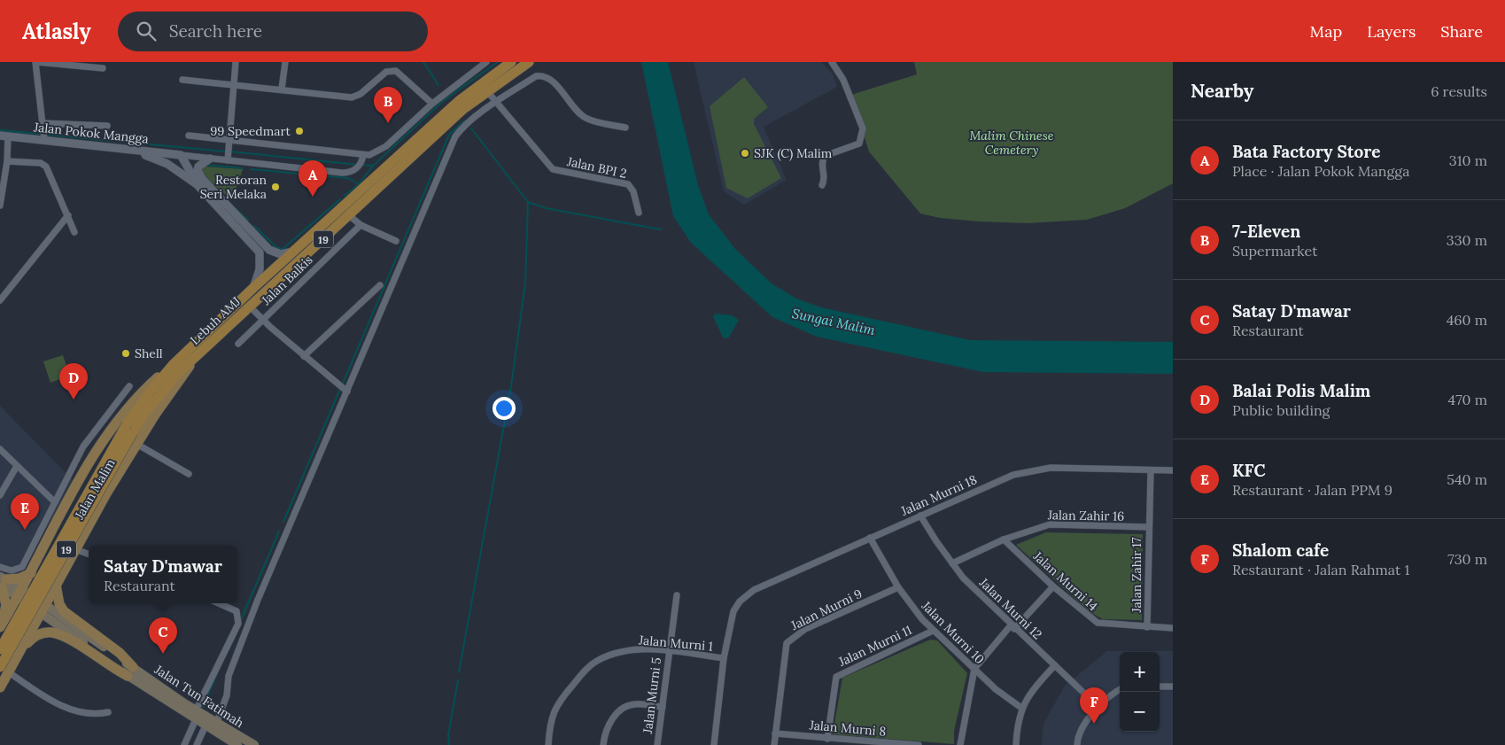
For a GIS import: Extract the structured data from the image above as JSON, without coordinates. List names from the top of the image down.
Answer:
{
  "streets": {
    "highway": ["19", "Lebuh AMJ"],
    "main road": ["Jalan Malim", "Jalan Tun Fatimah"],
    "street": [
      "Jalan Pokok Mangga",
      "Jalan BPI 2",
      "Jalan Balkis",
      "Jalan Murni 18",
      "Jalan Zahir 16",
      "Jalan Zahir 17",
      "Jalan Murni 14",
      "Jalan Murni 12",
      "Jalan Murni 9",
      "Jalan Murni 10",
      "Jalan Murni 1",
      "Jalan Murni 11",
      "Jalan Murni 5",
      "Jalan Murni 8"
    ]
  },
  "crossings": [
    ["Jalan BPI 2", "Lebuh AMJ"],
    ["Lebuh AMJ", "Jalan Malim"],
    ["Jalan Malim", "Jalan Tun Fatimah"],
    ["Jalan Murni 18", "Jalan Zahir 17"],
    ["Jalan Murni 18", "Jalan Murni 12"],
    ["Jalan Murni 18", "Jalan Murni 10"],
    ["Jalan Murni 18", "Jalan Murni 1"],
    ["Jalan Zahir 16", "Jalan Zahir 17"],
    ["Jalan Zahir 16", "Jalan Murni 14"],
    ["Jalan Zahir 16", "Jalan Murni 12"],
    ["Jalan Zahir 17", "Jalan Murni 14"],
    ["Jalan Murni 9", "Jalan Murni 10"],
    ["Jalan Murni 9", "Jalan Murni 8"],
    ["Jalan Murni 10", "Jalan Murni 11"],
    ["Jalan Murni 1", "Jalan Murni 5"],
    ["Jalan Murni 11", "Jalan Murni 8"]
  ],
  "water": ["Sungai Malim"],
  "parks": ["Malim Chinese Cemetery"],
  "places": [
    "99 Speedmart",
    "SJK (C) Malim",
    "Restoran Seri Melaka",
    "Shell"
  ],
  "page": {
    "header": "Atlasly",
    "search": "Search here",
    "nav": ["Map", "Layers", "Share"],
    "heading": ["Nearby", "6 results"],
    "pins": [
      "B",
      "A",
      "D",
      "E",
      "C",
      "F"
    ],
    "list": [
      {
        "mark": "A",
        "name": "Bata Factory Store",
        "note": "Place · Jalan Pokok Mangga",
        "value": "310 m"
      },
      {
        "mark": "B",
        "name": "7-Eleven",
        "note": "Supermarket",
        "value": "330 m"
      },
      {
        "mark": "C",
        "name": "Satay D'mawar",
        "note": "Restaurant",
        "value": "460 m"
      },
      {
        "mark": "D",
        "name": "Balai Polis Malim",
        "note": "Public building",
        "value": "470 m"
      },
      {
        "mark": "E",
        "name": "KFC",
        "note": "Restaurant · Jalan PPM 9",
        "value": "540 m"
      },
      {
        "mark": "F",
        "name": "Shalom cafe",
        "note": "Restaurant · Jalan Rahmat 1",
        "value": "730 m"
      }
    ],
    "popup": ["Satay D'mawar", "Restaurant"],
    "map_buttons": ["+", "−"]
  }
}
